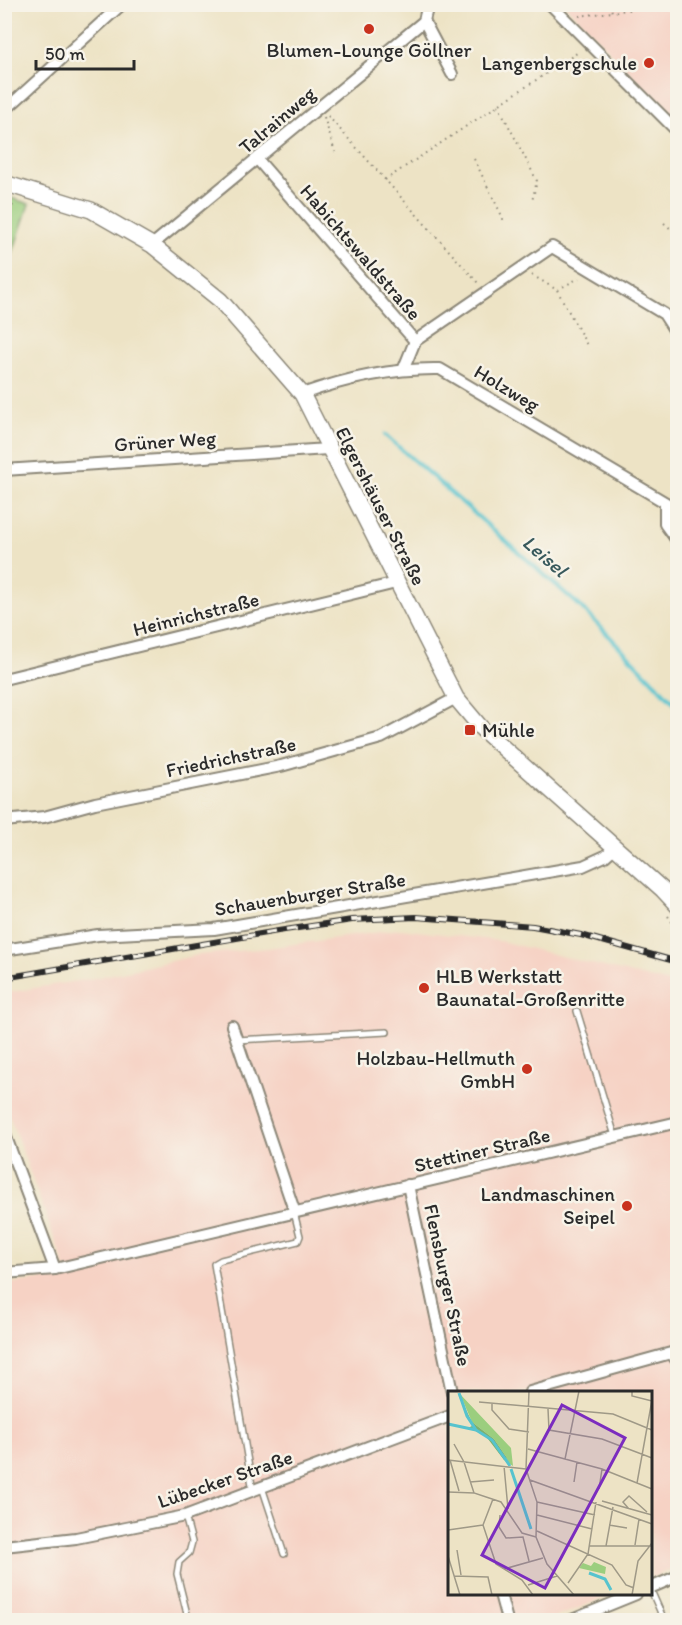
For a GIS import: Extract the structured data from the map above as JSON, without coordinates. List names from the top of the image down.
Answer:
{
  "streets": {
    "street": [
      "Talrainweg",
      "Habichtswaldstraße",
      "Holzweg",
      "Grüner Weg",
      "Elgershäuser Straße",
      "Heinrichstraße",
      "Friedrichstraße",
      "Schauenburger Straße",
      "Stettiner Straße",
      "Flensburger Straße",
      "Lübecker Straße"
    ]
  },
  "crossings": [
    ["Talrainweg", "Habichtswaldstraße"],
    ["Talrainweg", "Elgershäuser Straße"],
    ["Holzweg", "Elgershäuser Straße"],
    ["Grüner Weg", "Elgershäuser Straße"],
    ["Elgershäuser Straße", "Heinrichstraße"],
    ["Elgershäuser Straße", "Friedrichstraße"],
    ["Elgershäuser Straße", "Schauenburger Straße"],
    ["Stettiner Straße", "Flensburger Straße"]
  ],
  "water": ["Leisel"],
  "places": {
    "other": [
      "Blumen-Lounge Göllner",
      "Langenbergschule",
      "HLB Werkstatt Baunatal-Großenritte",
      "Holzbau-Hellmuth GmbH",
      "Landmaschinen Seipel"
    ],
    "transit": ["Mühle"]
  },
  "scale_bar": "50 m"
}
